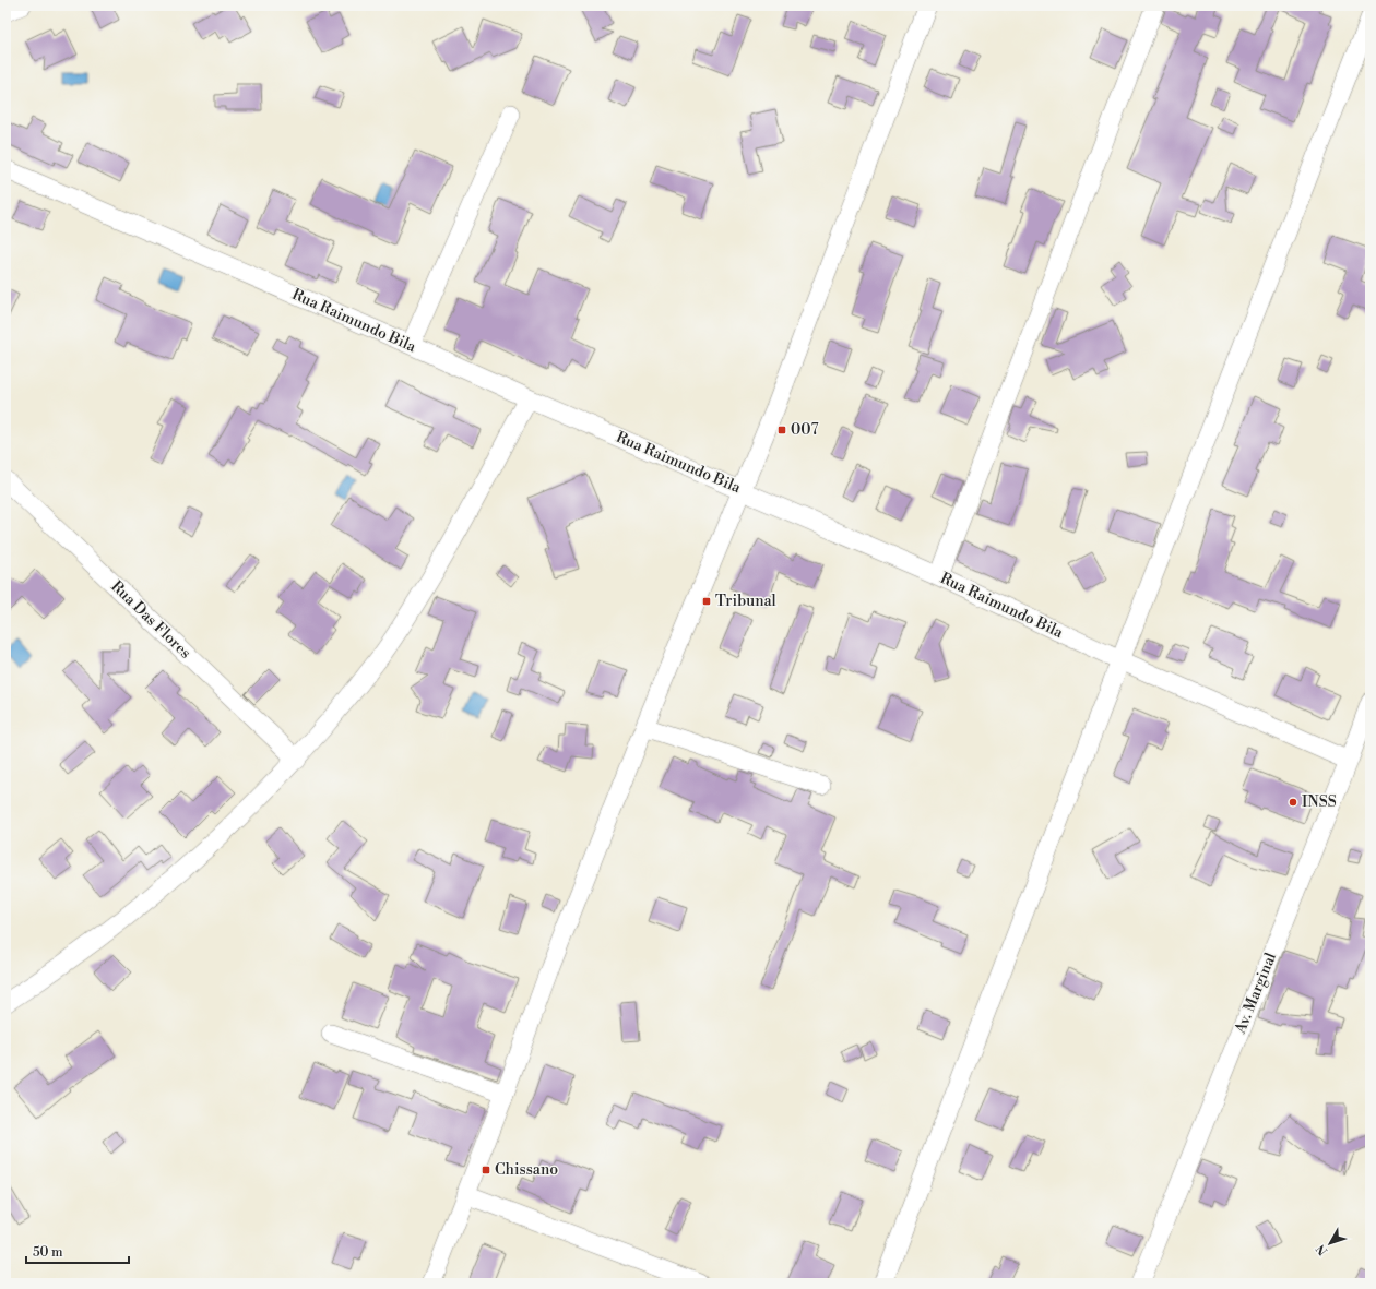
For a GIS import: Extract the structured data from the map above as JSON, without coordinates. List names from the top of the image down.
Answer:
{
  "streets": {
    "street": ["Rua Raimundo Bila", "Rua Das Flores", "Av. Marginal"]
  },
  "crossings": [
    ["Rua Raimundo Bila", "Av. Marginal"]
  ],
  "places": {
    "transit": ["007", "Tribunal", "Chissano"],
    "other": ["INSS"]
  },
  "scale_bar": "50 m",
  "north": "bottom left"
}
